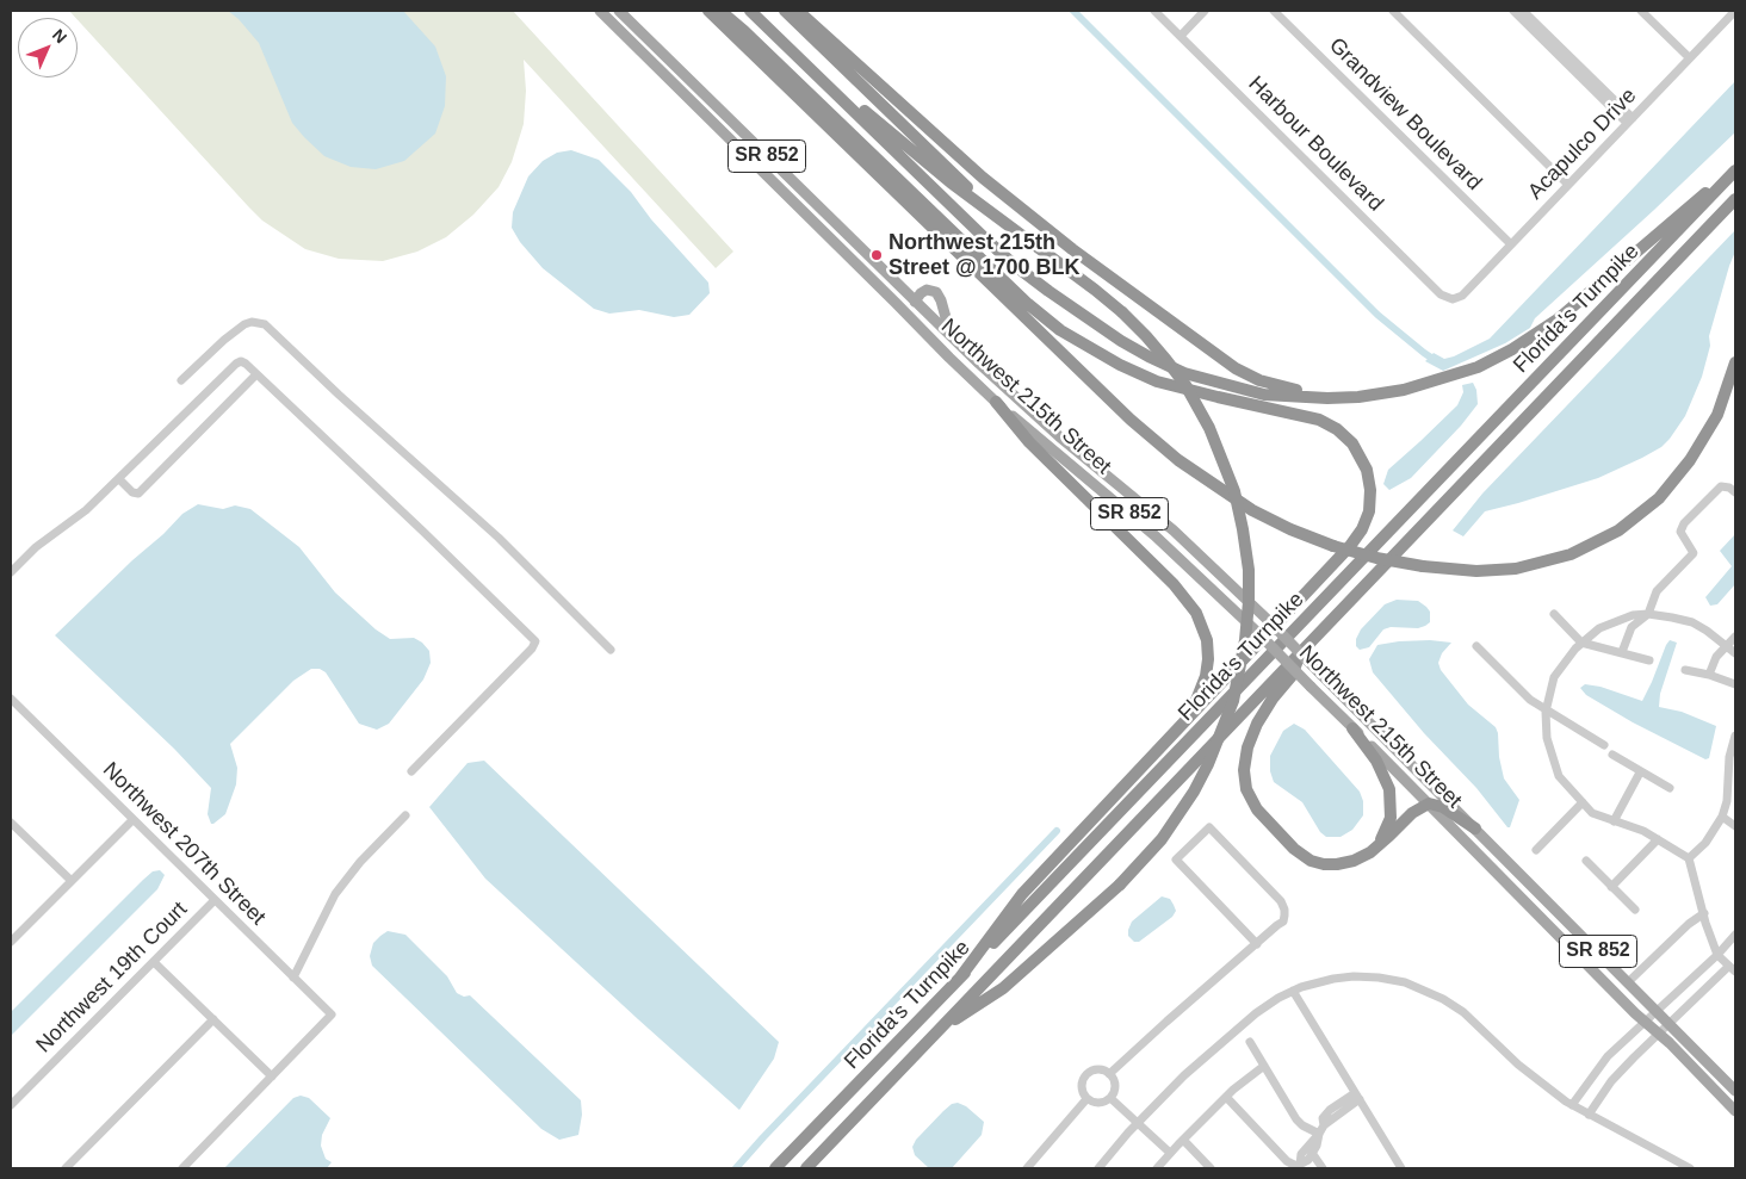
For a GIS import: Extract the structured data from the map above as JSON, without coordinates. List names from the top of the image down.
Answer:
{
  "streets": {
    "highway": ["Florida's Turnpike"],
    "main road": ["SR 852", "Northwest 215th Street"],
    "street": [
      "Grandview Boulevard",
      "Harbour Boulevard",
      "Acapulco Drive",
      "Northwest 207th Street",
      "Northwest 19th Court"
    ]
  },
  "crossings": [
    ["Grandview Boulevard", "Acapulco Drive"],
    ["Harbour Boulevard", "Acapulco Drive"],
    ["Northwest 207th Street", "Northwest 19th Court"]
  ],
  "places": ["Northwest 215th Street @ 1700 BLK"],
  "north": "top right"
}
